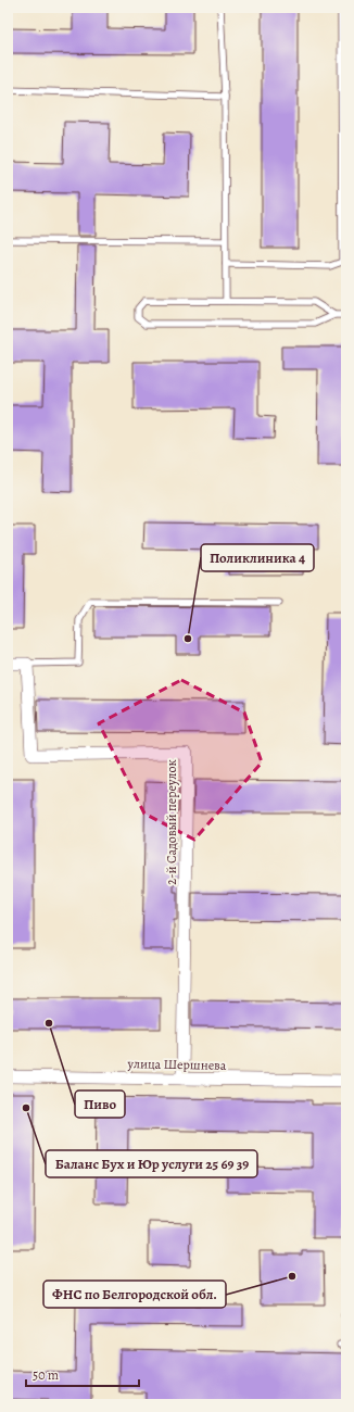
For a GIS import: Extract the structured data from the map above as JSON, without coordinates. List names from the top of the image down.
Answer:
{
  "streets": {
    "street": ["2-й Садовый переулок", "улица Шершнева"]
  },
  "crossings": [
    ["2-й Садовый переулок", "улица Шершнева"]
  ],
  "places": [
    "Поликлиника 4",
    "Пиво",
    "Баланс Бух и Юр услуги 25 69 39",
    "ФНС по Белгородской обл."
  ],
  "scale_bar": "50 m"
}
